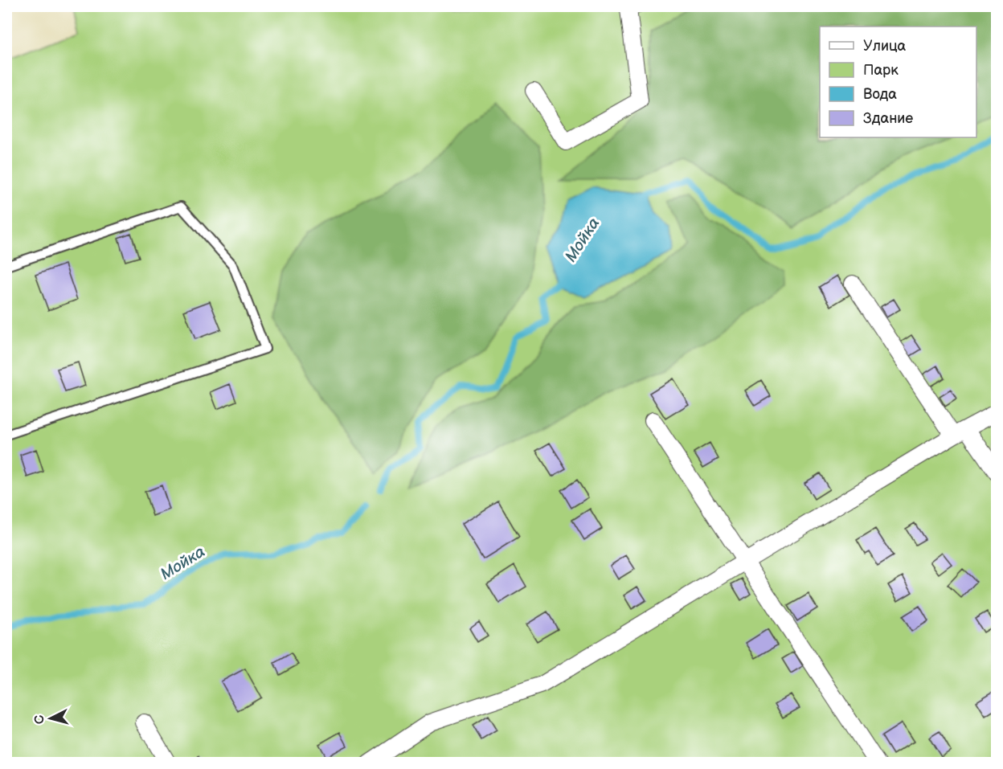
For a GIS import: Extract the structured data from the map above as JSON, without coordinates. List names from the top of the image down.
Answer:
{
  "water": ["Мойка"],
  "legend": [
    "Улица",
    "Парк",
    "Вода",
    "Здание"
  ],
  "north": "left"
}
